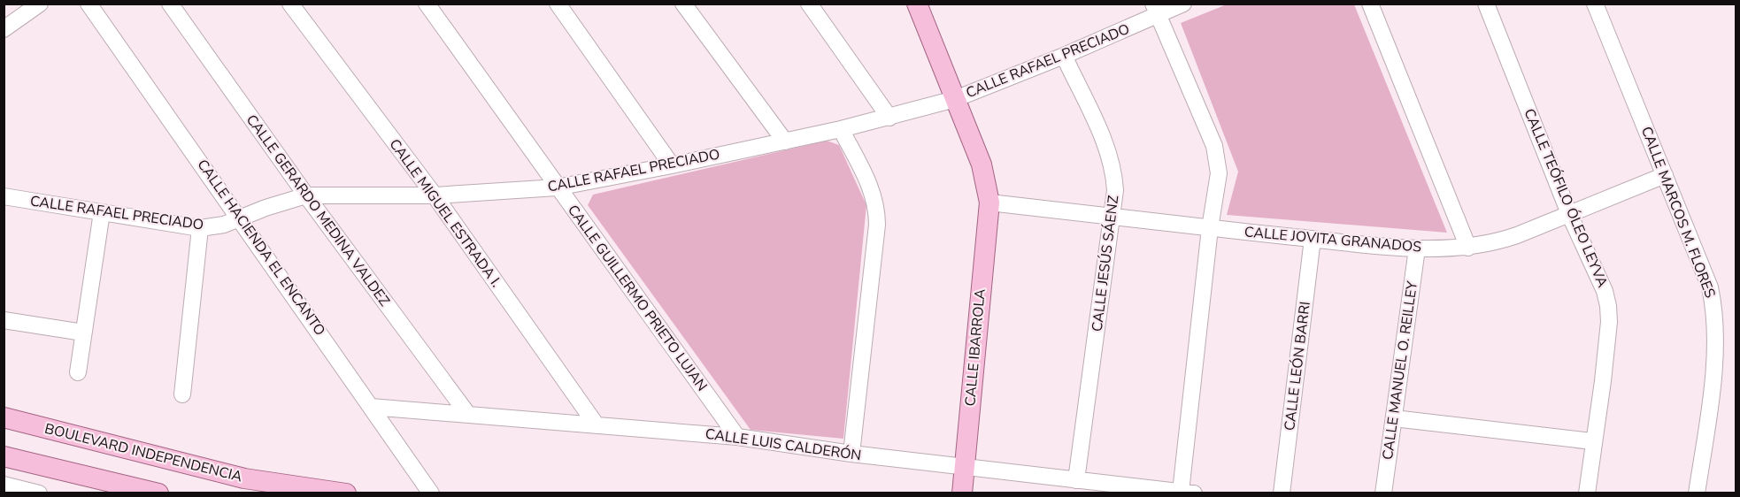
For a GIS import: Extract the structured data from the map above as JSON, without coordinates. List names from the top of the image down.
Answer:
{
  "streets": {
    "main road": ["CALLE IBARROLA", "BOULEVARD INDEPENDENCIA"],
    "street": [
      "CALLE RAFAEL PRECIADO",
      "CALLE TEÓFILO ÓLEO LEYVA",
      "CALLE GERARDO MEDINA VALDEZ",
      "CALLE MARCOS M. FLORES",
      "CALLE MIGUEL ESTRADA I.",
      "CALLE JOVITA GRANADOS",
      "CALLE HACIENDA EL ENCANTO",
      "CALLE JESÚS SÁENZ",
      "CALLE GUILLERMO PRIETO LUJAN",
      "CALLE LEÓN BARRI",
      "CALLE MANUEL O. REILLEY",
      "CALLE LUIS CALDERÓN"
    ]
  },
  "crossings": [
    ["CALLE RAFAEL PRECIADO", "CALLE GERARDO MEDINA VALDEZ"],
    ["CALLE RAFAEL PRECIADO", "CALLE MIGUEL ESTRADA I."],
    ["CALLE RAFAEL PRECIADO", "CALLE HACIENDA EL ENCANTO"],
    ["CALLE RAFAEL PRECIADO", "CALLE JESÚS SÁENZ"],
    ["CALLE RAFAEL PRECIADO", "CALLE GUILLERMO PRIETO LUJAN"],
    ["CALLE RAFAEL PRECIADO", "CALLE IBARROLA"],
    ["CALLE TEÓFILO ÓLEO LEYVA", "CALLE JOVITA GRANADOS"],
    ["CALLE GERARDO MEDINA VALDEZ", "CALLE LUIS CALDERÓN"],
    ["CALLE MARCOS M. FLORES", "CALLE JOVITA GRANADOS"],
    ["CALLE MIGUEL ESTRADA I.", "CALLE LUIS CALDERÓN"],
    ["CALLE JOVITA GRANADOS", "CALLE JESÚS SÁENZ"],
    ["CALLE JOVITA GRANADOS", "CALLE IBARROLA"],
    ["CALLE JOVITA GRANADOS", "CALLE LEÓN BARRI"],
    ["CALLE JOVITA GRANADOS", "CALLE MANUEL O. REILLEY"],
    ["CALLE HACIENDA EL ENCANTO", "CALLE LUIS CALDERÓN"],
    ["CALLE JESÚS SÁENZ", "CALLE LUIS CALDERÓN"],
    ["CALLE GUILLERMO PRIETO LUJAN", "CALLE LUIS CALDERÓN"],
    ["CALLE IBARROLA", "CALLE LUIS CALDERÓN"]
  ]
}
